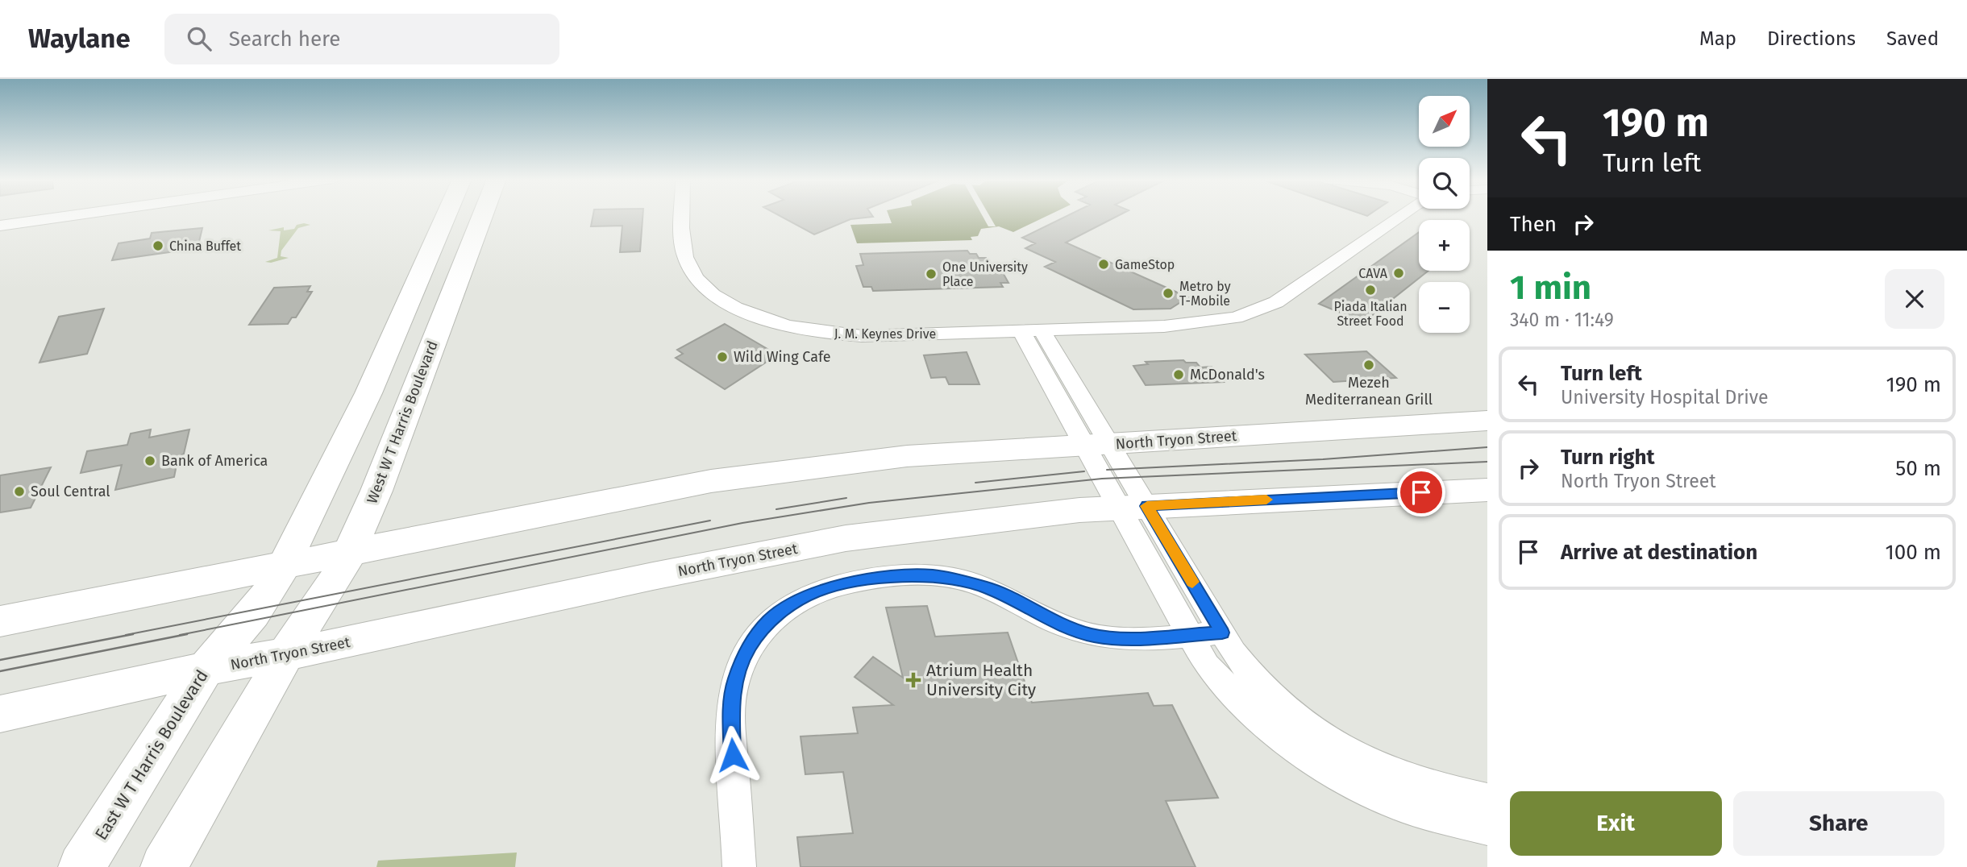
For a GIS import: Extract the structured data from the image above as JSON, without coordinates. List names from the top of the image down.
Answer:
{
  "streets": {
    "main road": ["West W T Harris Boulevard", "North Tryon Street", "East W T Harris Boulevard"],
    "street": ["J. M. Keynes Drive"]
  },
  "crossings": [
    ["West W T Harris Boulevard", "North Tryon Street"],
    ["North Tryon Street", "East W T Harris Boulevard"]
  ],
  "places": {
    "other": [
      "China Buffet",
      "GameStop",
      "CAVA",
      "One University Place",
      "Piada Italian Street Food",
      "Metro by T-Mobile",
      "Wild Wing Cafe",
      "Mezeh Mediterranean Grill",
      "McDonald's",
      "Bank of America",
      "Soul Central"
    ],
    "health": ["Atrium Health University City"]
  },
  "north": "top right",
  "page": {
    "header": "Waylane",
    "search": "Search here",
    "nav": ["Map", "Directions", "Saved"],
    "turn": ["190 m", "Turn left"],
    "map_buttons": ["+", "−"],
    "then": "Then",
    "heading": ["1 min", "340 m · 11:49"],
    "list": [
      {
        "name": "Turn left",
        "note": "University Hospital Drive",
        "value": "190 m"
      },
      {
        "name": "Turn right",
        "note": "North Tryon Street",
        "value": "50 m"
      },
      {
        "name": "Arrive at destination",
        "value": "100 m"
      }
    ],
    "buttons": ["Exit", "Share"]
  }
}
